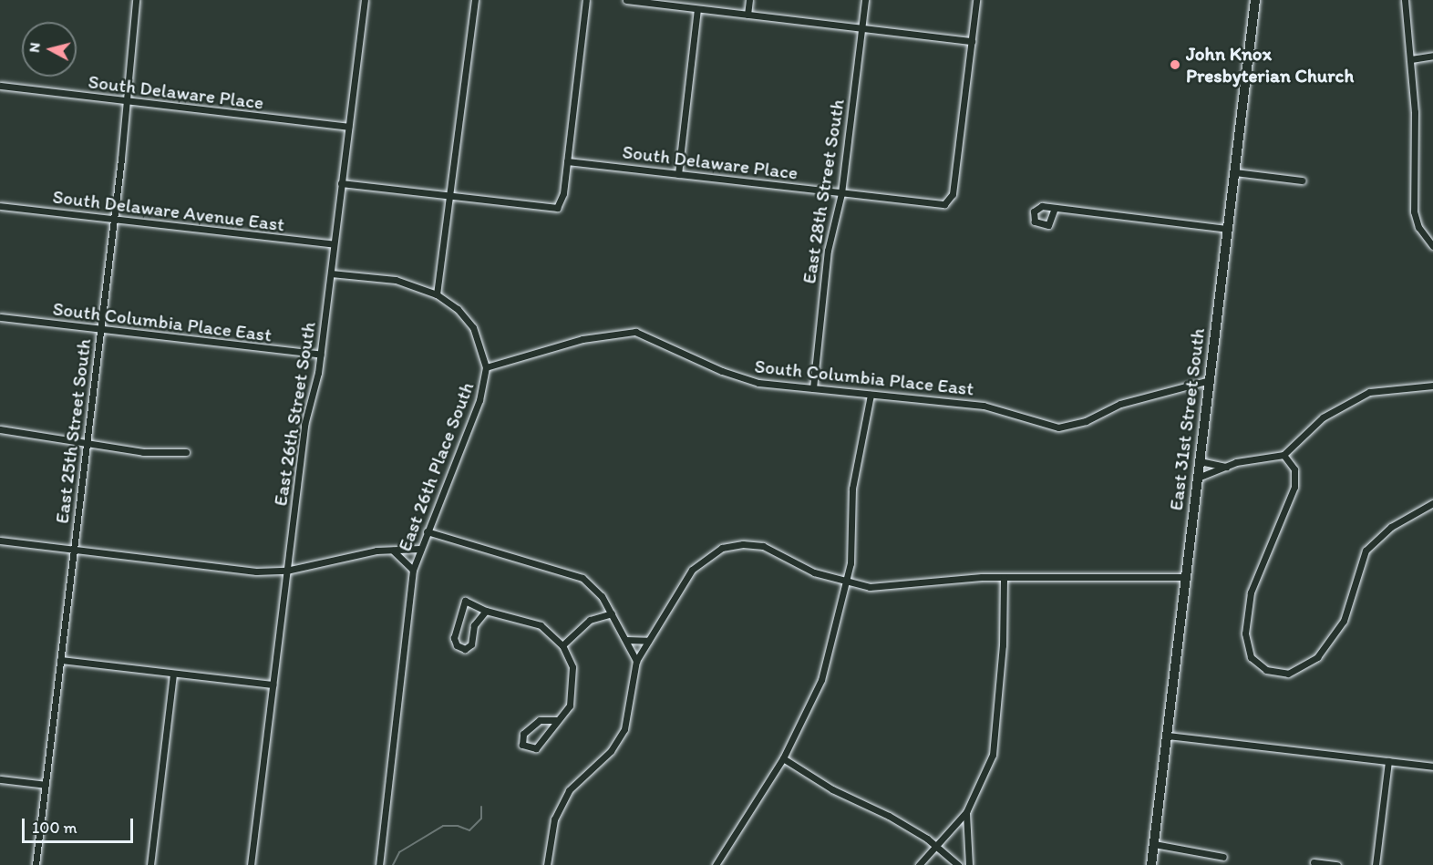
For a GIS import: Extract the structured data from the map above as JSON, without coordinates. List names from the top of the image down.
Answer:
{
  "streets": {
    "main road": ["East 31st Street South"],
    "street": [
      "South Delaware Place",
      "East 28th Street South",
      "South Delaware Avenue East",
      "South Columbia Place East",
      "East 26th Street South",
      "East 25th Street South",
      "East 26th Place South"
    ]
  },
  "crossings": [
    ["South Delaware Place", "East 28th Street South"],
    ["South Delaware Place", "East 26th Street South"],
    ["South Delaware Place", "East 25th Street South"],
    ["East 28th Street South", "South Columbia Place East"],
    ["South Delaware Avenue East", "East 26th Street South"],
    ["South Delaware Avenue East", "East 25th Street South"],
    ["South Columbia Place East", "East 26th Street South"],
    ["South Columbia Place East", "East 31st Street South"],
    ["South Columbia Place East", "East 25th Street South"],
    ["South Columbia Place East", "East 26th Place South"],
    ["East 26th Street South", "East 26th Place South"]
  ],
  "places": ["John Knox Presbyterian Church"],
  "scale_bar": "100 m",
  "north": "left"
}
